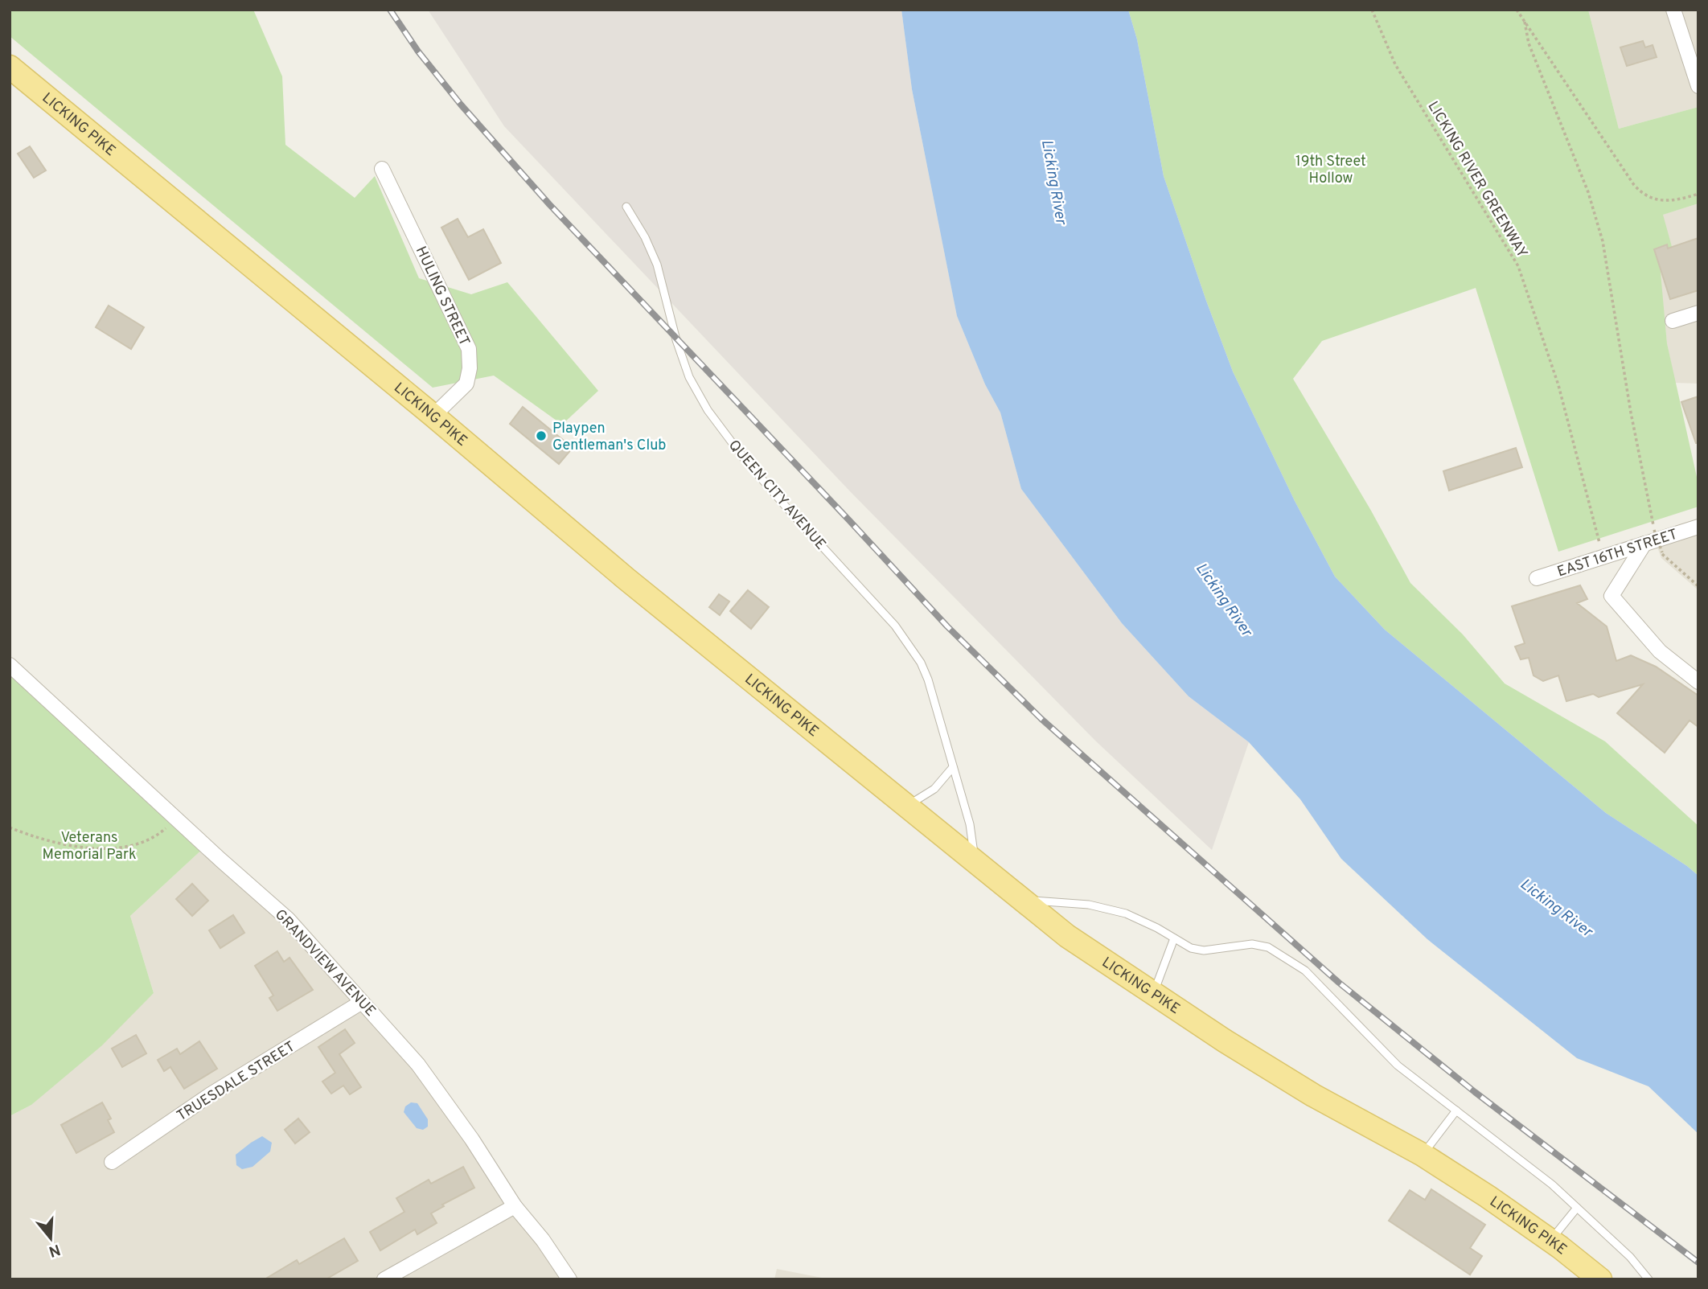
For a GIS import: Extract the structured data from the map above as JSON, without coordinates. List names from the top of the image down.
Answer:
{
  "streets": {
    "main road": ["LICKING PIKE"],
    "street": [
      "HULING STREET",
      "EAST 16TH STREET",
      "GRANDVIEW AVENUE",
      "TRUESDALE STREET"
    ],
    "lane": ["QUEEN CITY AVENUE"],
    "path": ["LICKING RIVER GREENWAY"]
  },
  "crossings": [
    ["LICKING PIKE", "HULING STREET"],
    ["LICKING PIKE", "QUEEN CITY AVENUE"],
    ["LICKING RIVER GREENWAY", "EAST 16TH STREET"],
    ["GRANDVIEW AVENUE", "TRUESDALE STREET"]
  ],
  "water": ["Licking River"],
  "parks": ["19th Street Hollow", "Veterans Memorial Park"],
  "places": ["Playpen Gentleman's Club"],
  "north": "bottom"
}
